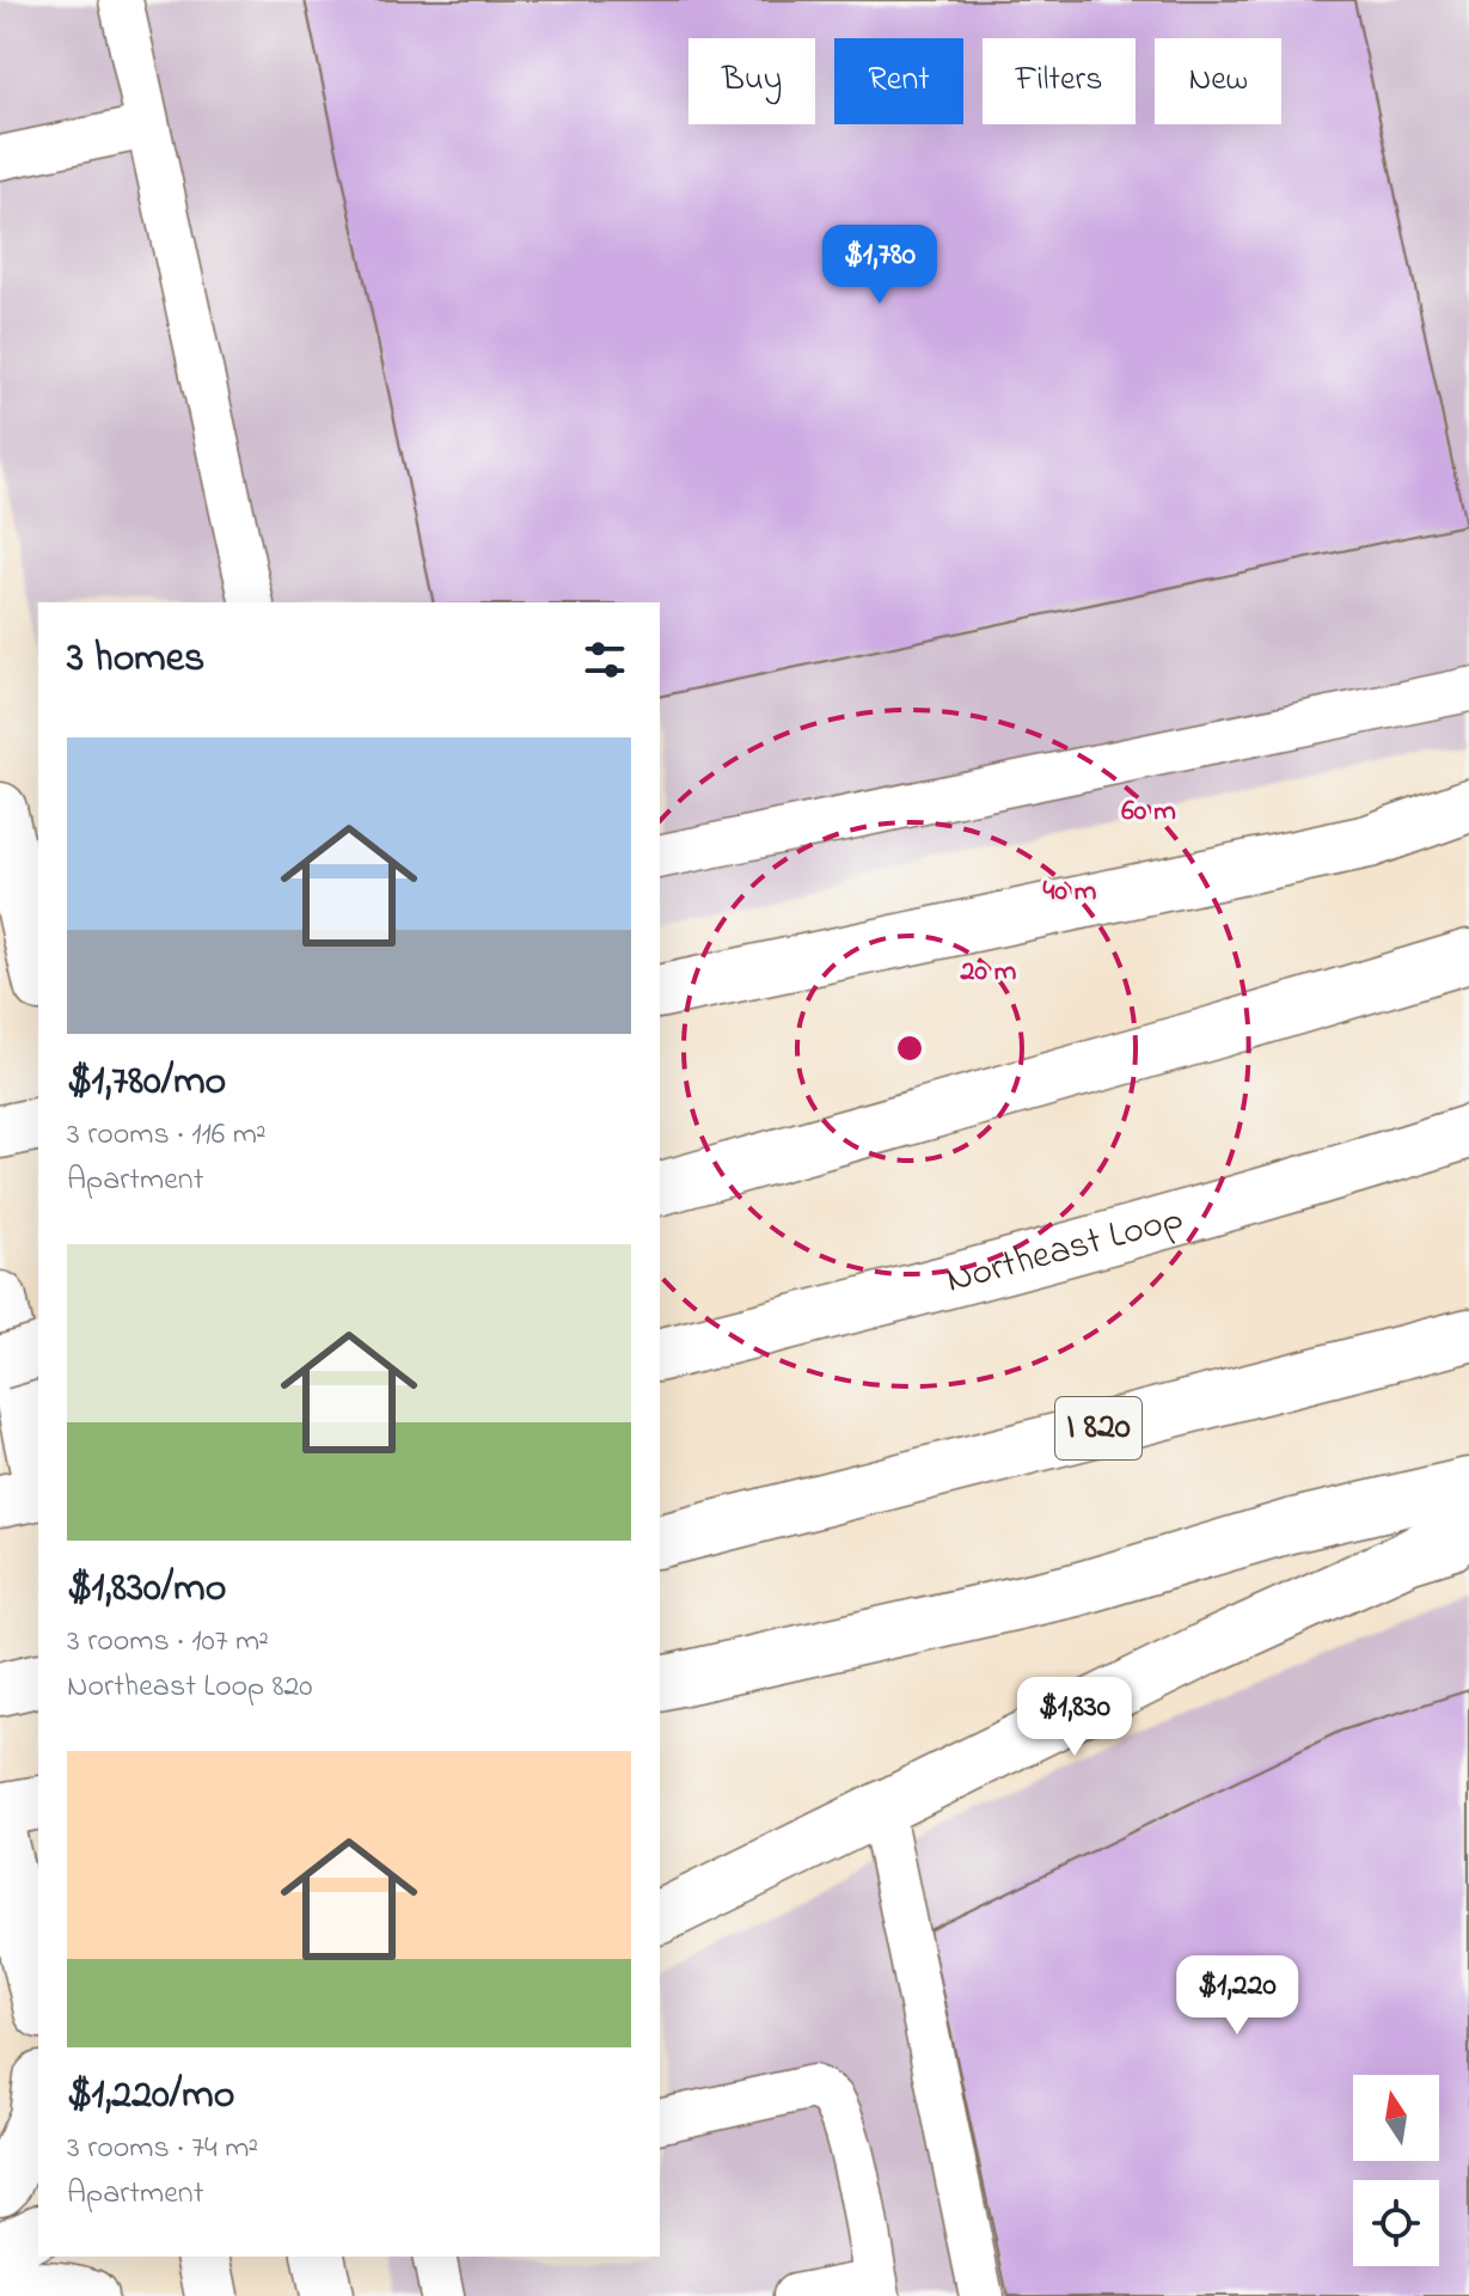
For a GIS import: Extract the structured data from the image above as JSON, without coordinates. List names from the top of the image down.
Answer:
{
  "streets": {
    "main road": ["Northeast Loop", "I 820"]
  },
  "north": "top",
  "page": {
    "chip": [
      "Buy",
      "Rent",
      "Filters",
      "New"
    ],
    "price": ["$1,780", "$1,830", "$1,220"],
    "heading": "3 homes",
    "list": [
      {
        "name": "$1,780/mo",
        "note": "3 rooms · 116 m² · Apartment"
      },
      {
        "name": "$1,830/mo",
        "note": "3 rooms · 107 m² · Northeast Loop 820"
      },
      {
        "name": "$1,220/mo",
        "note": "3 rooms · 74 m² · Apartment"
      }
    ]
  },
  "rings": ["60 m", "40 m", "20 m"]
}
